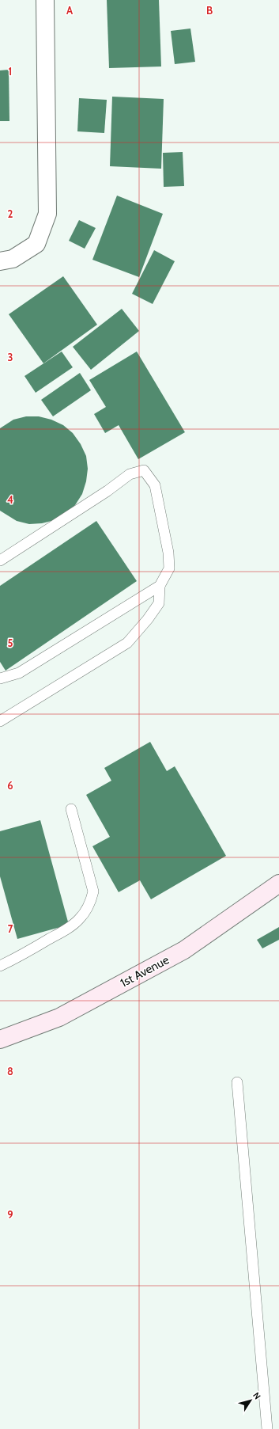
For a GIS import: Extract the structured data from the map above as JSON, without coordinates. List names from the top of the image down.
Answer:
{
  "streets": {
    "street": ["1st Avenue"]
  },
  "north": "top right",
  "grid": {
    "columns": ["A", "B"],
    "rows": [
      "1",
      "2",
      "3",
      "4",
      "5",
      "6",
      "7",
      "8",
      "9"
    ]
  }
}
